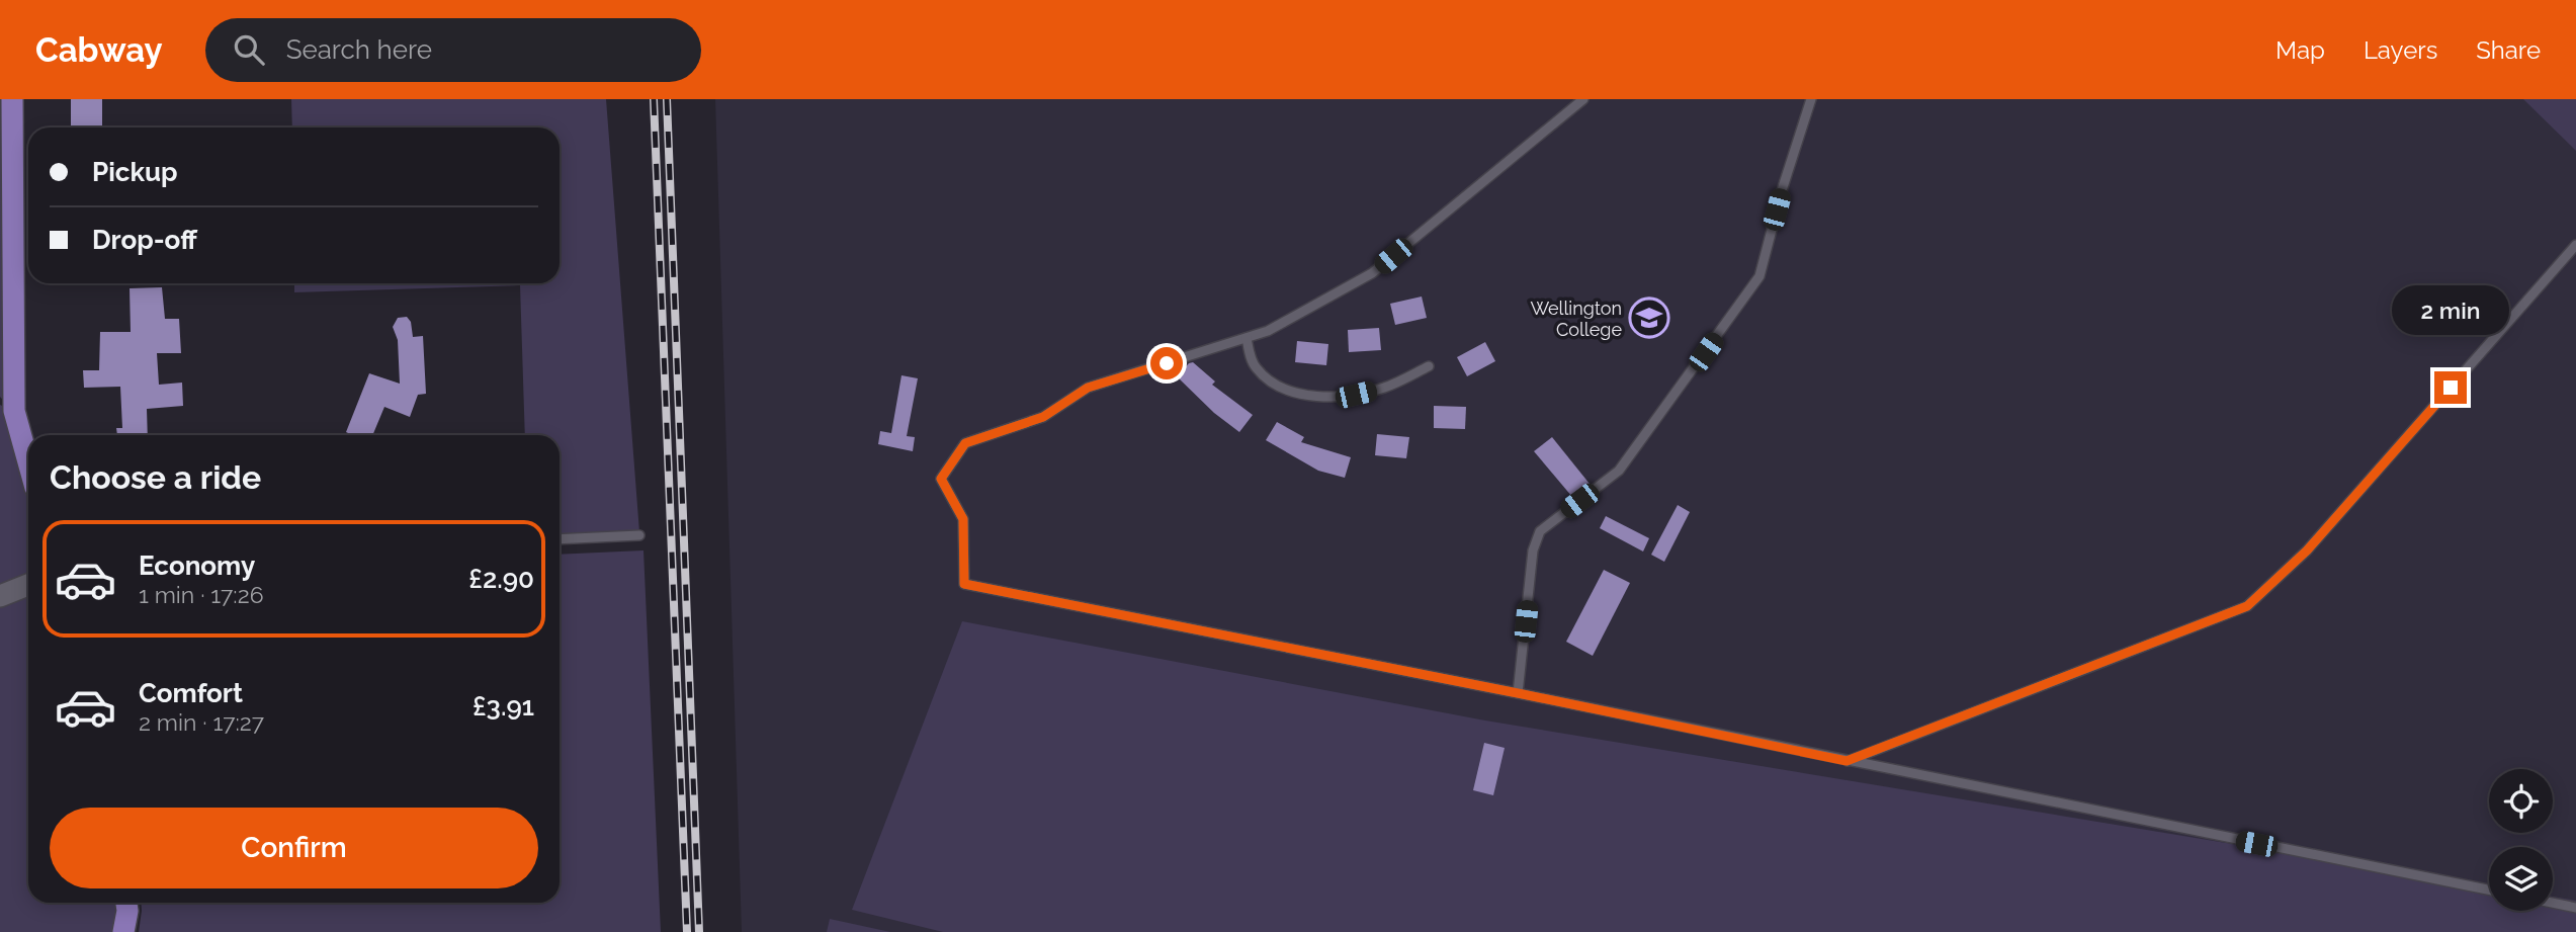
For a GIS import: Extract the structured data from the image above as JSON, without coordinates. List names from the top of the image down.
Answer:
{
  "places": {
    "school or university": ["Wellington College"]
  },
  "page": {
    "header": "Cabway",
    "search": "Search here",
    "nav": ["Map", "Layers", "Share"],
    "banner": ["Pickup", "Drop-off"],
    "bubble": "2 min",
    "heading": "Choose a ride",
    "list": [
      {
        "name": "Economy",
        "note": "1 min · 17:26",
        "value": "£2.90"
      },
      {
        "name": "Comfort",
        "note": "2 min · 17:27",
        "value": "£3.91"
      }
    ],
    "buttons": "Confirm"
  }
}
